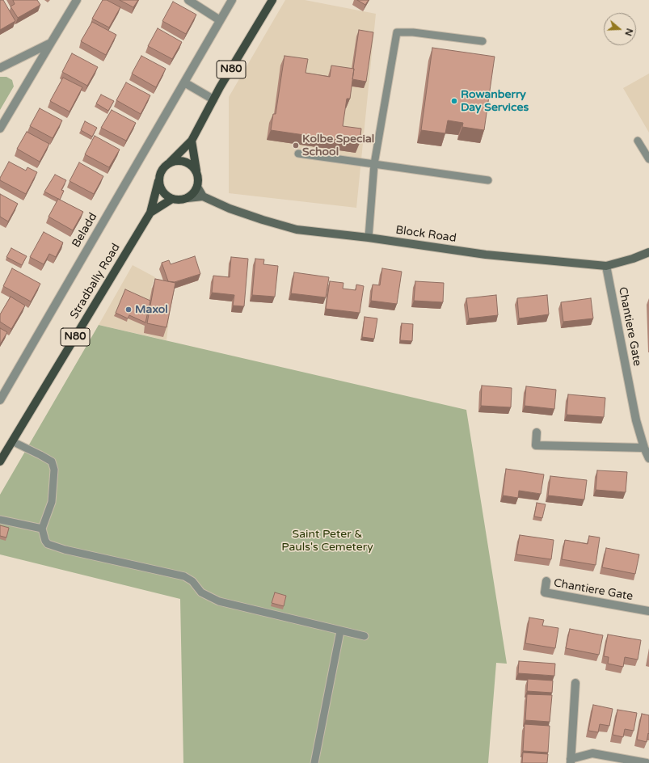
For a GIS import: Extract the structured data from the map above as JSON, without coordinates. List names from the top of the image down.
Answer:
{
  "streets": {
    "main road": ["N80", "Stradbally Road"],
    "street": ["Beladd", "Block Road", "Chantiere Gate"]
  },
  "crossings": [
    ["N80", "Stradbally Road"],
    ["Block Road", "Chantiere Gate"]
  ],
  "parks": ["Saint Peter & Pauls's Cemetery"],
  "places": ["Rowanberry Day Services", "Kolbe Special School", "Maxol"],
  "north": "right"
}
